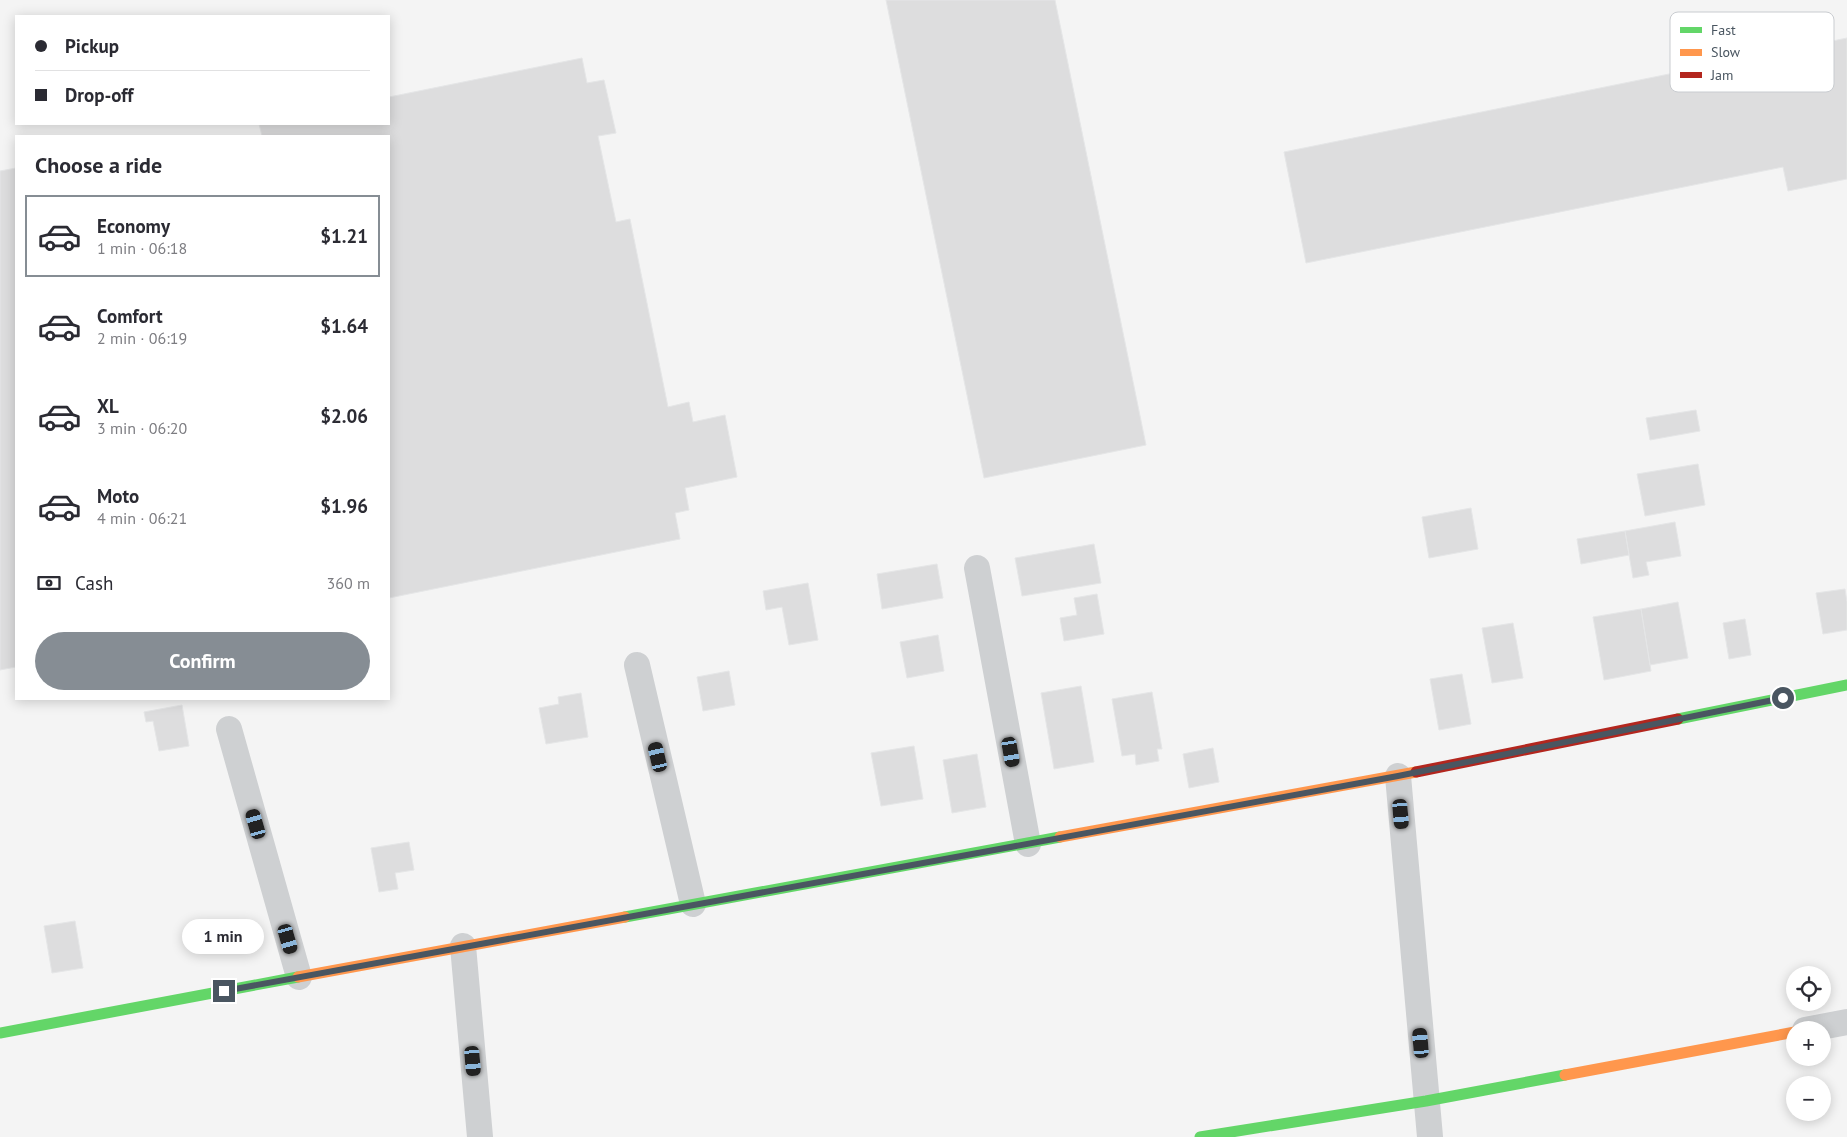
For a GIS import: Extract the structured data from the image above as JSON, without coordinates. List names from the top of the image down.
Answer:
{
  "legend": ["Fast", "Slow", "Jam"],
  "page": {
    "banner": ["Pickup", "Drop-off"],
    "heading": "Choose a ride",
    "list": [
      {
        "name": "Economy",
        "note": "1 min · 06:18",
        "value": "$1.21"
      },
      {
        "name": "Comfort",
        "note": "2 min · 06:19",
        "value": "$1.64"
      },
      {
        "name": "XL",
        "note": "3 min · 06:20",
        "value": "$2.06"
      },
      {
        "name": "Moto",
        "note": "4 min · 06:21",
        "value": "$1.96"
      }
    ],
    "pay": ["Cash", "360 m"],
    "buttons": "Confirm",
    "bubble": "1 min",
    "map_buttons": ["+", "−"]
  }
}
